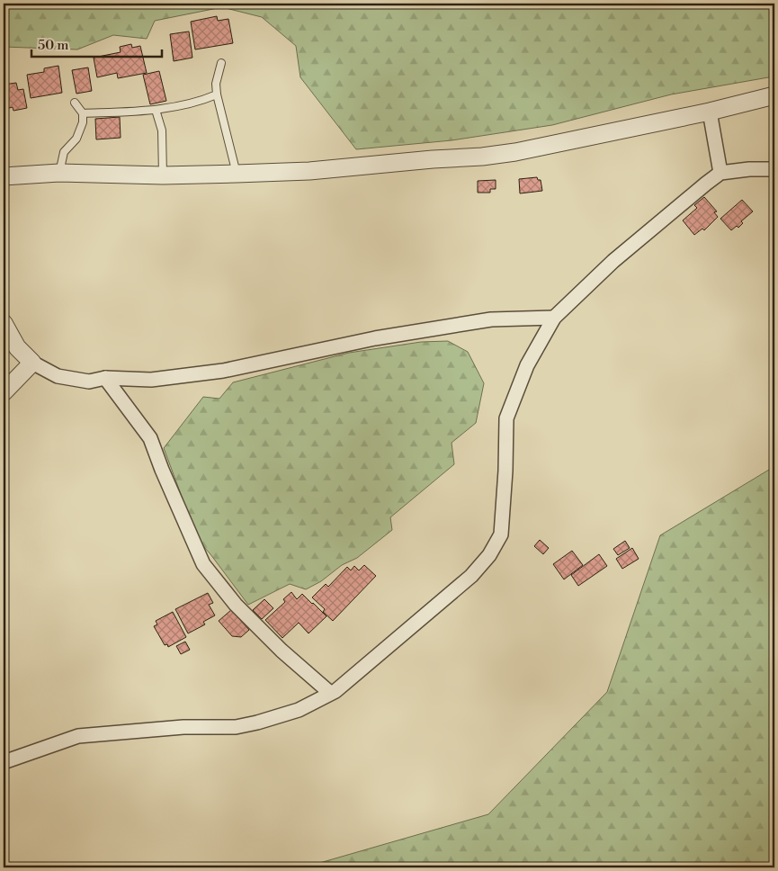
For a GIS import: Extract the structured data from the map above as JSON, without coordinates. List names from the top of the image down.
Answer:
{
  "scale_bar": "50 m"
}
